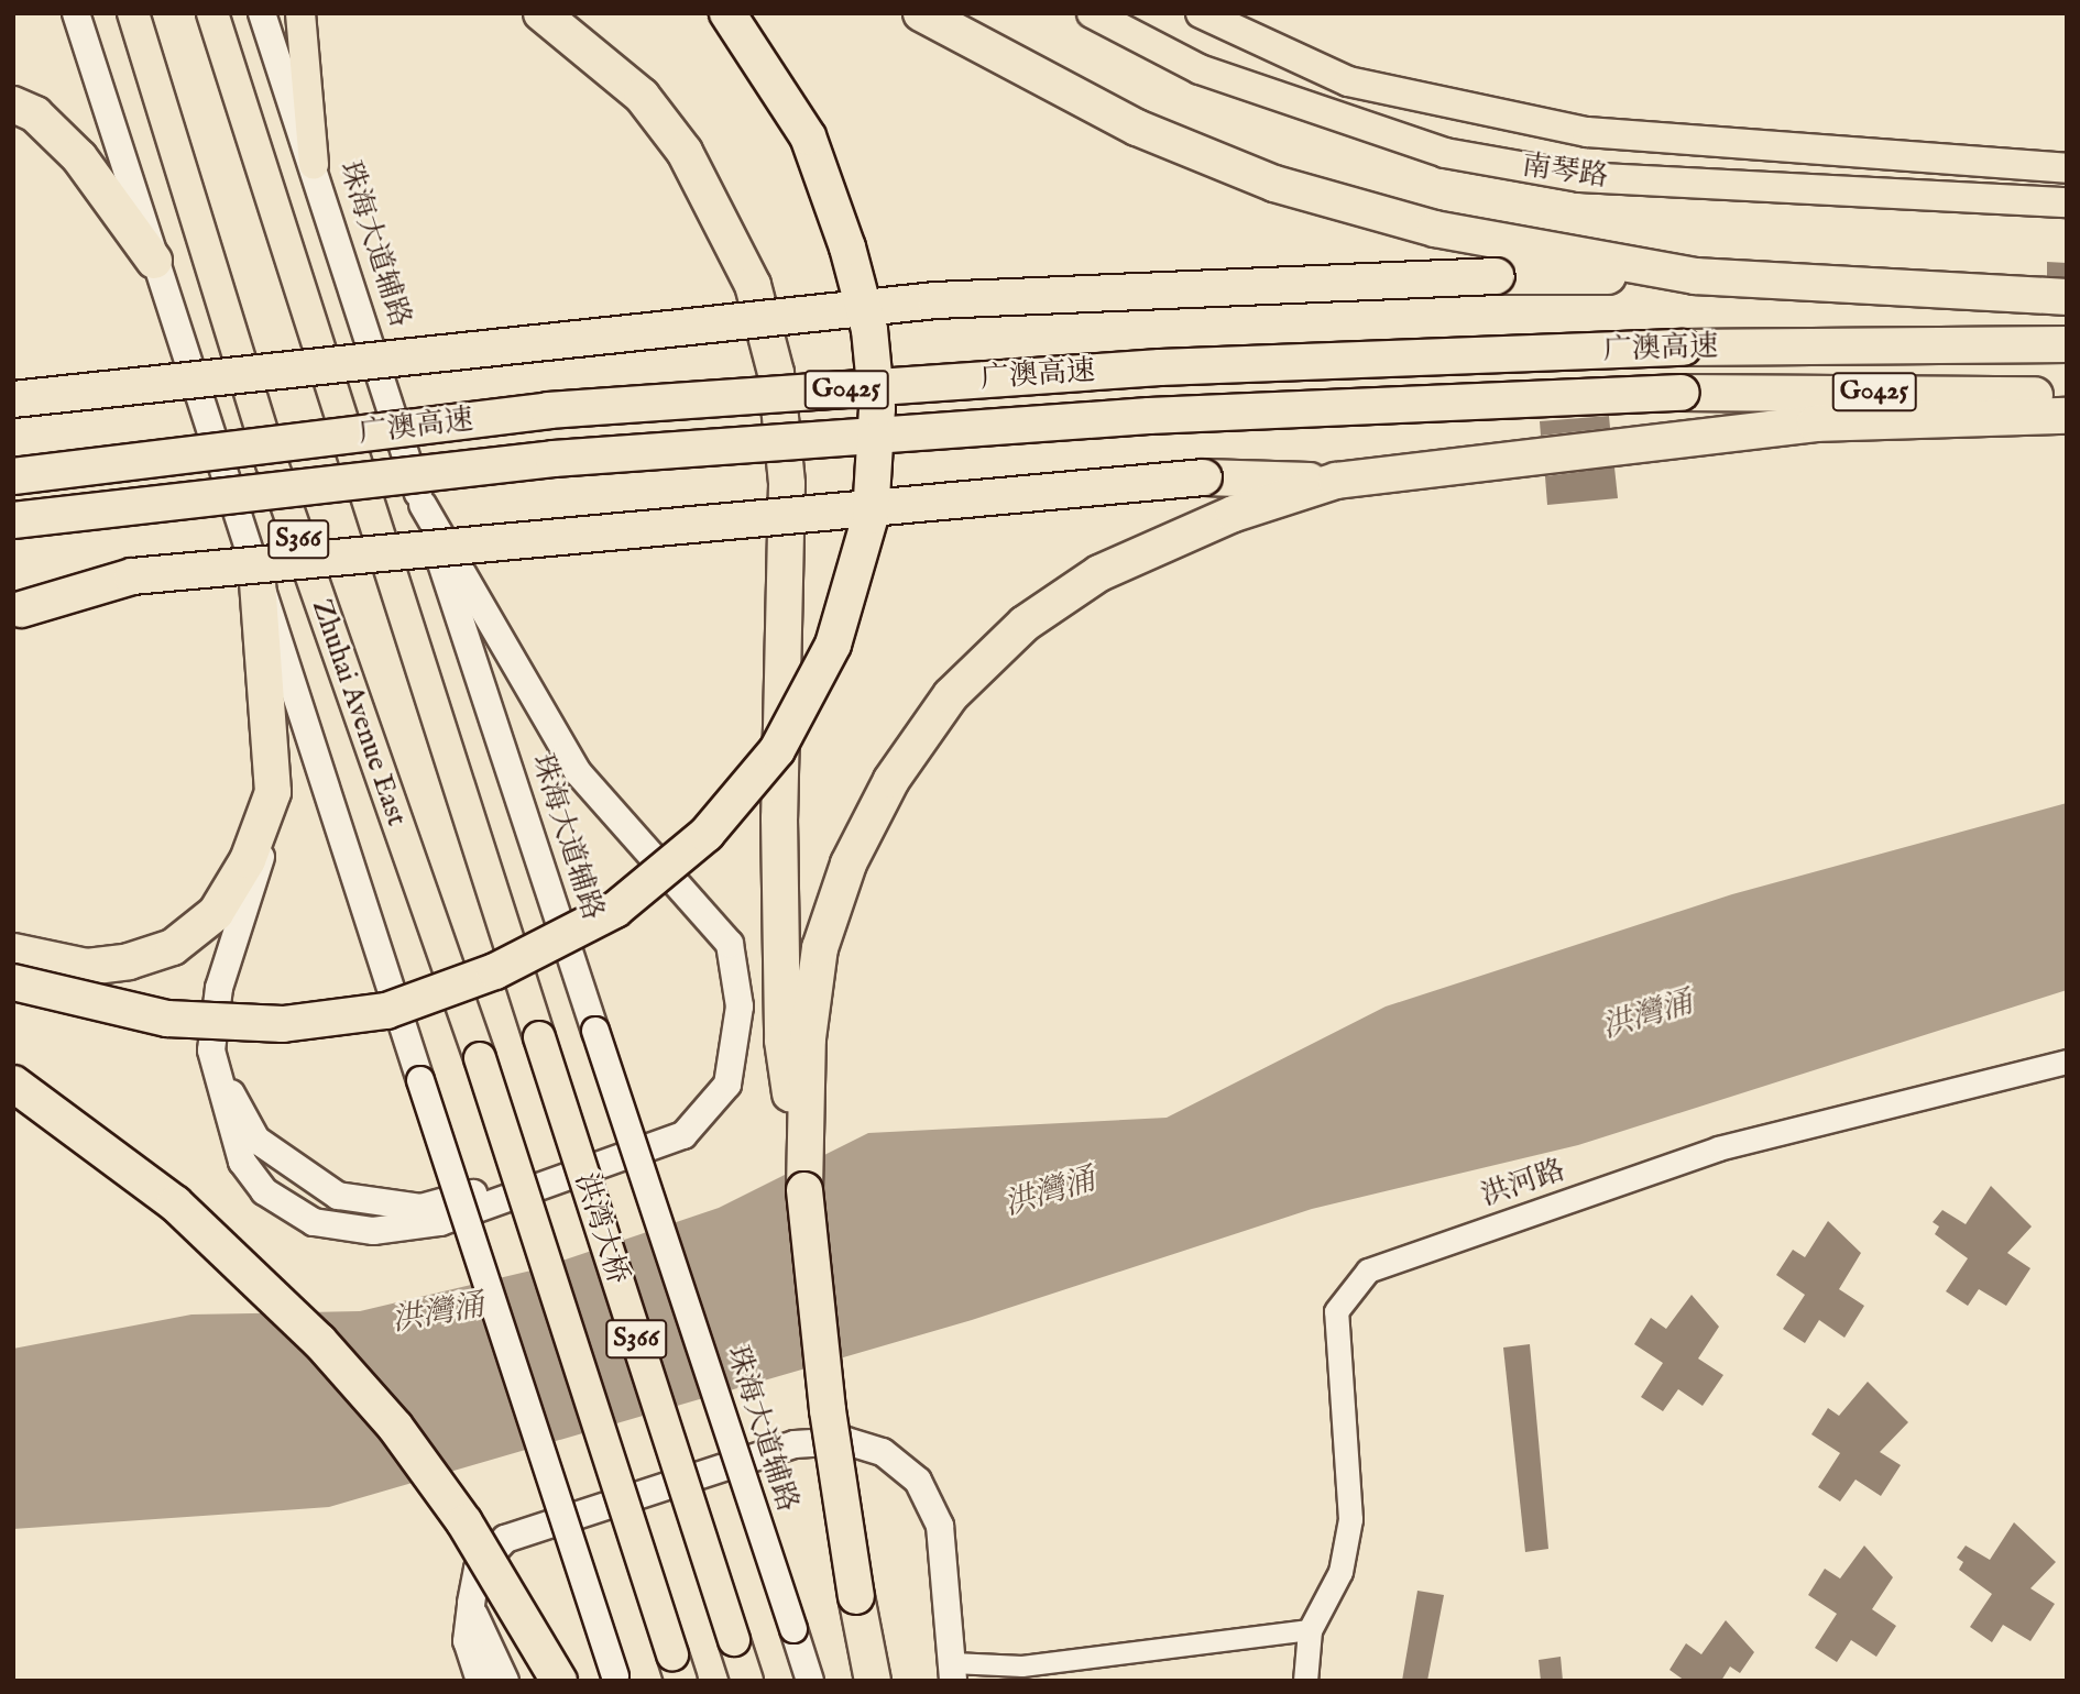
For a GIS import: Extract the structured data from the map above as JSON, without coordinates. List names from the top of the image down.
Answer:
{
  "streets": {
    "highway": [
      "广澳高速",
      "G0425",
      "S366",
      "Zhuhai Avenue East",
      "洪湾大桥"
    ],
    "main road": ["南琴路", "珠海大道辅路"],
    "street": ["洪河路"]
  },
  "water": ["洪灣涌"]
}
